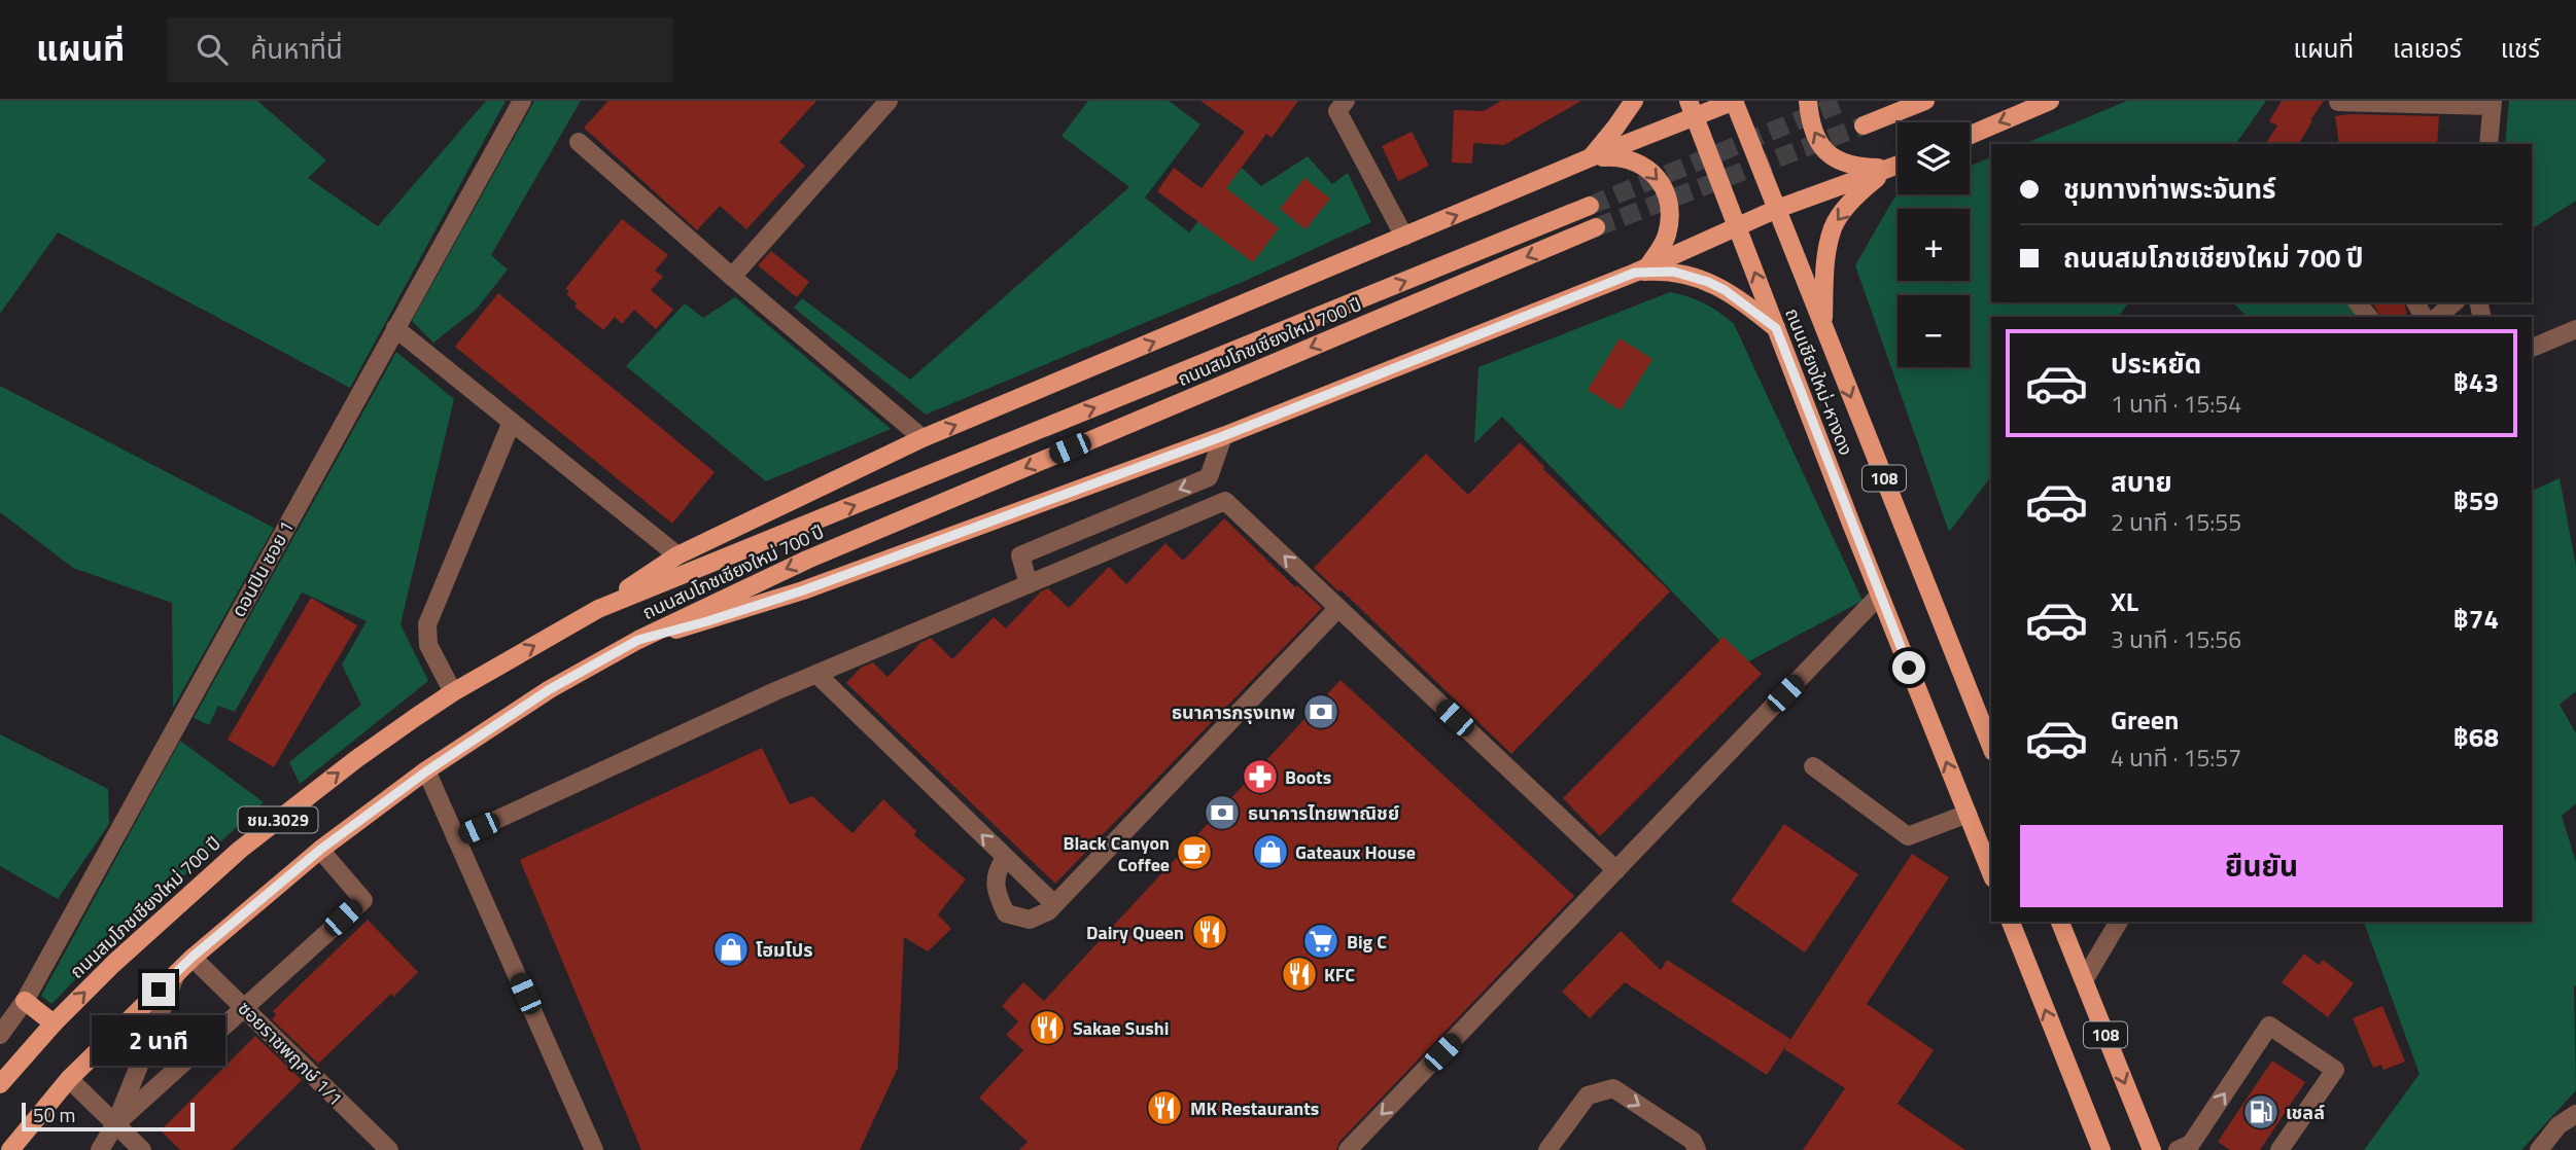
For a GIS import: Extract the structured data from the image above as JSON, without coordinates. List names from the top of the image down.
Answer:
{
  "streets": {
    "main road": [
      "ถนนสมโภชเชียงใหม่ 700 ปี",
      "ถนนเชียงใหม่-หางดง",
      "108",
      "ชม.3029"
    ],
    "street": ["ดอนปิน ซอย 1", "ซอยราชพฤกษ์ 1/1"]
  },
  "crossings": [
    ["ถนนสมโภชเชียงใหม่ 700 ปี", "ซอยราชพฤกษ์ 1/1"]
  ],
  "places": {
    "bank": ["ธนาคารกรุงเทพ", "ธนาคารไทยพาณิชย์"],
    "pharmacy": ["Boots"],
    "shop": ["Gateaux House", "โฮมโปร"],
    "cafe": ["Black Canyon Coffee"],
    "restaurant": [
      "Dairy Queen",
      "KFC",
      "Sakae Sushi",
      "MK Restaurants"
    ],
    "supermarket": ["Big C"],
    "fuel station": ["เชลล์"]
  },
  "scale_bar": "50 m",
  "page": {
    "header": "แผนที่",
    "search": "ค้นหาที่นี่",
    "nav": ["แผนที่", "เลเยอร์", "แชร์"],
    "map_buttons": ["+", "−"],
    "banner": ["ชุมทางท่าพระจันทร์", "ถนนสมโภชเชียงใหม่ 700 ปี"],
    "list": [
      {
        "name": "ประหยัด",
        "note": "1 นาที · 15:54",
        "value": "฿43"
      },
      {
        "name": "สบาย",
        "note": "2 นาที · 15:55",
        "value": "฿59"
      },
      {
        "name": "XL",
        "note": "3 นาที · 15:56",
        "value": "฿74"
      },
      {
        "name": "Green",
        "note": "4 นาที · 15:57",
        "value": "฿68"
      }
    ],
    "buttons": "ยืนยัน",
    "bubble": "2 นาที",
    "scale": "50 m"
  }
}
